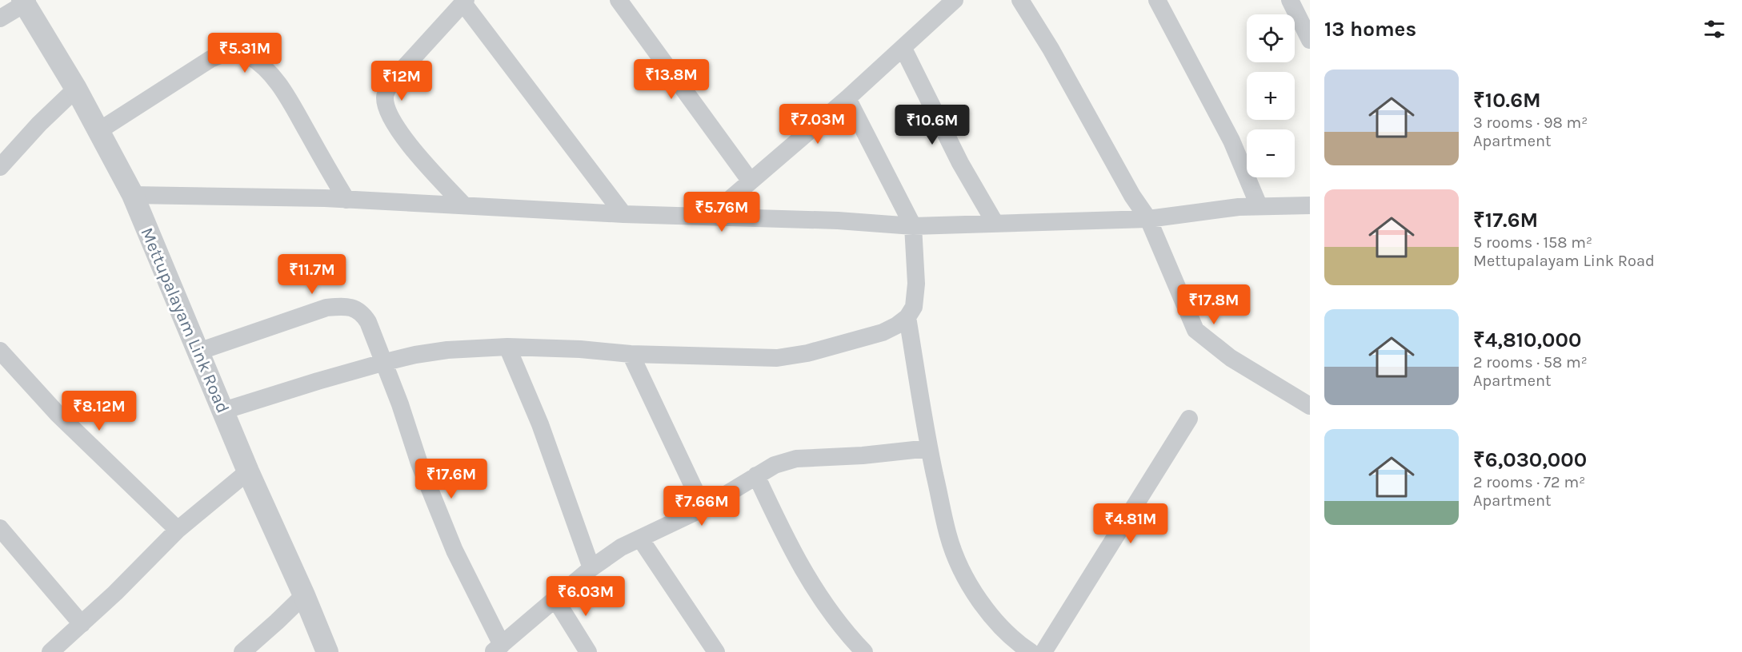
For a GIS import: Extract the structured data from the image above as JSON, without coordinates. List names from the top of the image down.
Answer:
{
  "streets": {
    "street": ["Mettupalayam Link Road"]
  },
  "page": {
    "heading": "13 homes",
    "map_buttons": ["+", "−"],
    "price": [
      "₹5.31M",
      "₹13.8M",
      "₹12M",
      "₹7.03M",
      "₹10.6M",
      "₹5.76M",
      "₹11.7M",
      "₹17.8M",
      "₹8.12M",
      "₹17.6M",
      "₹7.66M",
      "₹4.81M",
      "₹6.03M"
    ],
    "list": [
      {
        "name": "₹10.6M",
        "note": "3 rooms · 98 m² · Apartment"
      },
      {
        "name": "₹17.6M",
        "note": "5 rooms · 158 m² · Mettupalayam Link Road"
      },
      {
        "name": "₹4,810,000",
        "note": "2 rooms · 58 m² · Apartment"
      },
      {
        "name": "₹6,030,000",
        "note": "2 rooms · 72 m² · Apartment"
      }
    ]
  }
}
